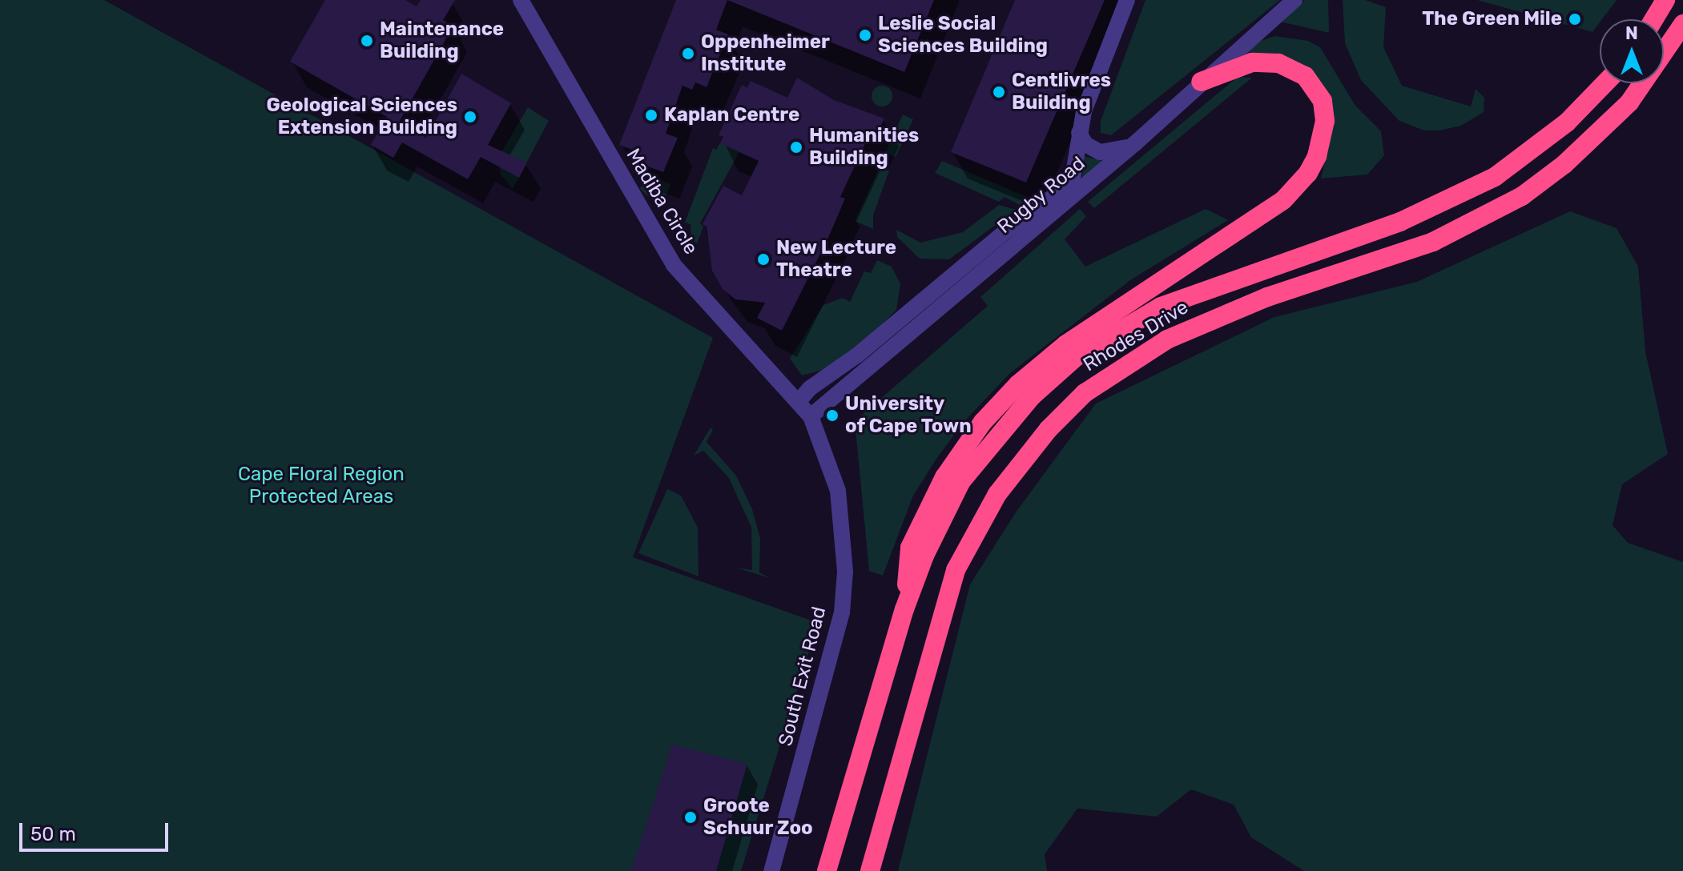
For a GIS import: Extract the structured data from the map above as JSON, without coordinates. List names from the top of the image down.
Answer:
{
  "streets": {
    "highway": ["Rhodes Drive"],
    "street": ["Rugby Road", "Madiba Circle", "South Exit Road"]
  },
  "crossings": [
    ["Rugby Road", "Madiba Circle"],
    ["Rugby Road", "South Exit Road"],
    ["Madiba Circle", "South Exit Road"]
  ],
  "parks": ["Cape Floral Region Protected Areas"],
  "places": [
    "The Green Mile",
    "Leslie Social Sciences Building",
    "Maintenance Building",
    "Oppenheimer Institute",
    "Centlivres Building",
    "Kaplan Centre",
    "Geological Sciences Extension Building",
    "Humanities Building",
    "New Lecture Theatre",
    "University of Cape Town",
    "Groote Schuur Zoo"
  ],
  "scale_bar": "50 m",
  "north": "top"
}
